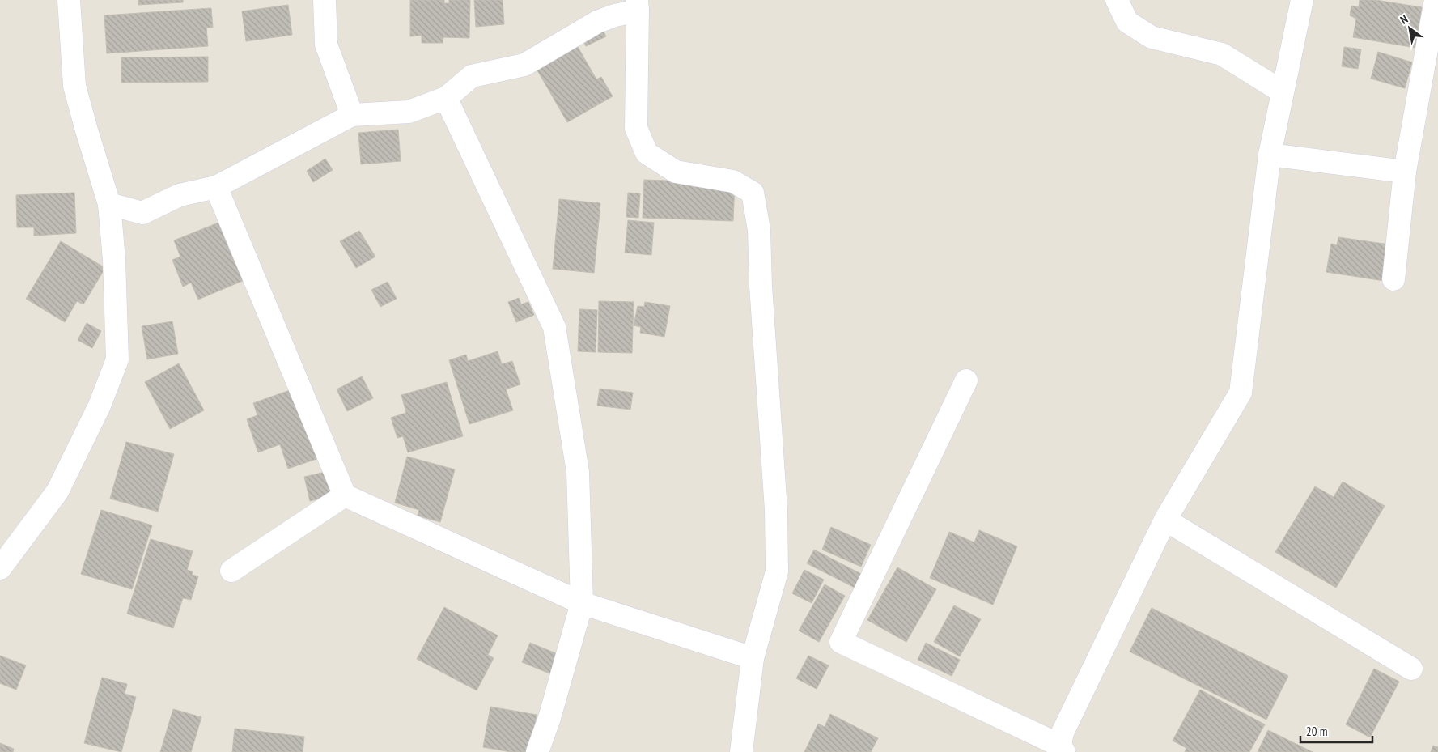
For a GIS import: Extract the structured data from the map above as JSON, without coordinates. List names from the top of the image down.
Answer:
{
  "scale_bar": "20 m",
  "north": "top left"
}
